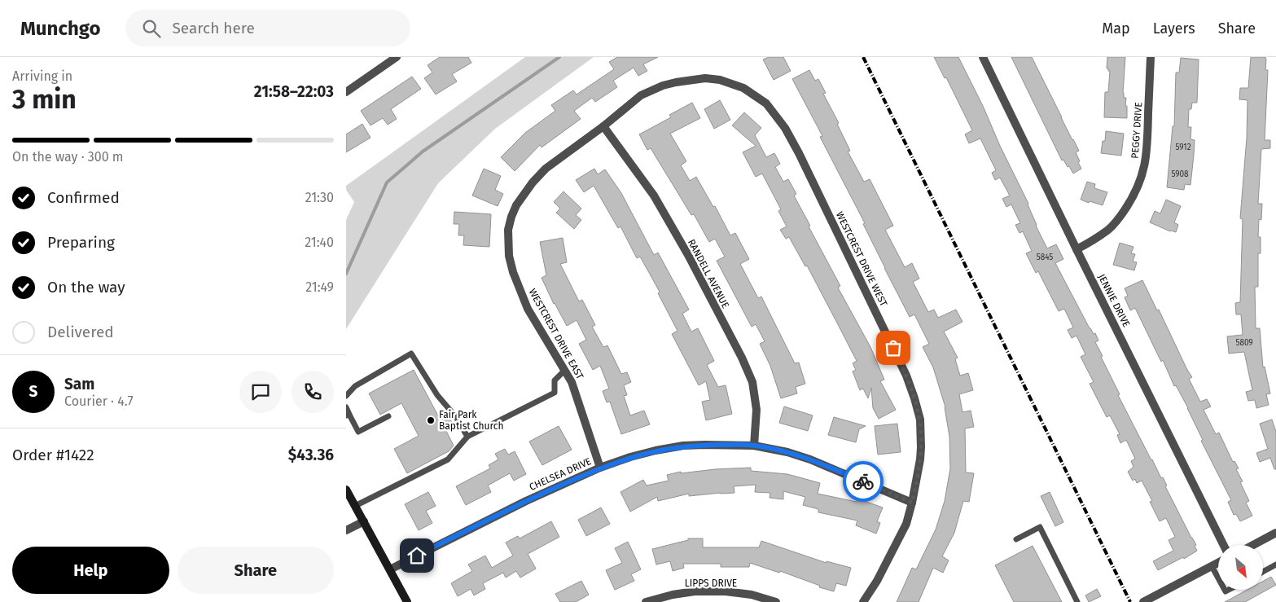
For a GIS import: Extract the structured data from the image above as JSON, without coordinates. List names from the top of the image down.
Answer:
{
  "streets": {
    "street": [
      "PEGGY DRIVE",
      "WESTCREST DRIVE WEST",
      "RANDELL AVENUE",
      "JENNIE DRIVE",
      "WESTCREST DRIVE EAST",
      "CHELSEA DRIVE",
      "LIPPS DRIVE"
    ]
  },
  "crossings": [
    ["PEGGY DRIVE", "JENNIE DRIVE"],
    ["WESTCREST DRIVE WEST", "RANDELL AVENUE"],
    ["WESTCREST DRIVE WEST", "WESTCREST DRIVE EAST"],
    ["WESTCREST DRIVE WEST", "CHELSEA DRIVE"],
    ["RANDELL AVENUE", "WESTCREST DRIVE EAST"],
    ["RANDELL AVENUE", "CHELSEA DRIVE"],
    ["WESTCREST DRIVE EAST", "CHELSEA DRIVE"]
  ],
  "places": ["Fair Park Baptist Church"],
  "house_numbers": [
    "5912",
    "5908",
    "5845",
    "5809"
  ],
  "north": "bottom right",
  "page": {
    "header": "Munchgo",
    "search": "Search here",
    "nav": ["Map", "Layers", "Share"],
    "heading": ["3 min", "Arriving in", "21:58–22:03"],
    "panel": [
      "Sam",
      "Courier · 4.7",
      "Order #1422",
      "$43.36"
    ],
    "bar": "On the way · 300 m",
    "list": [
      ["Confirmed", "21:30"],
      ["Preparing", "21:40"],
      ["On the way", "21:49"],
      "Delivered"
    ],
    "round": "S",
    "buttons": ["Help", "Share"]
  }
}
